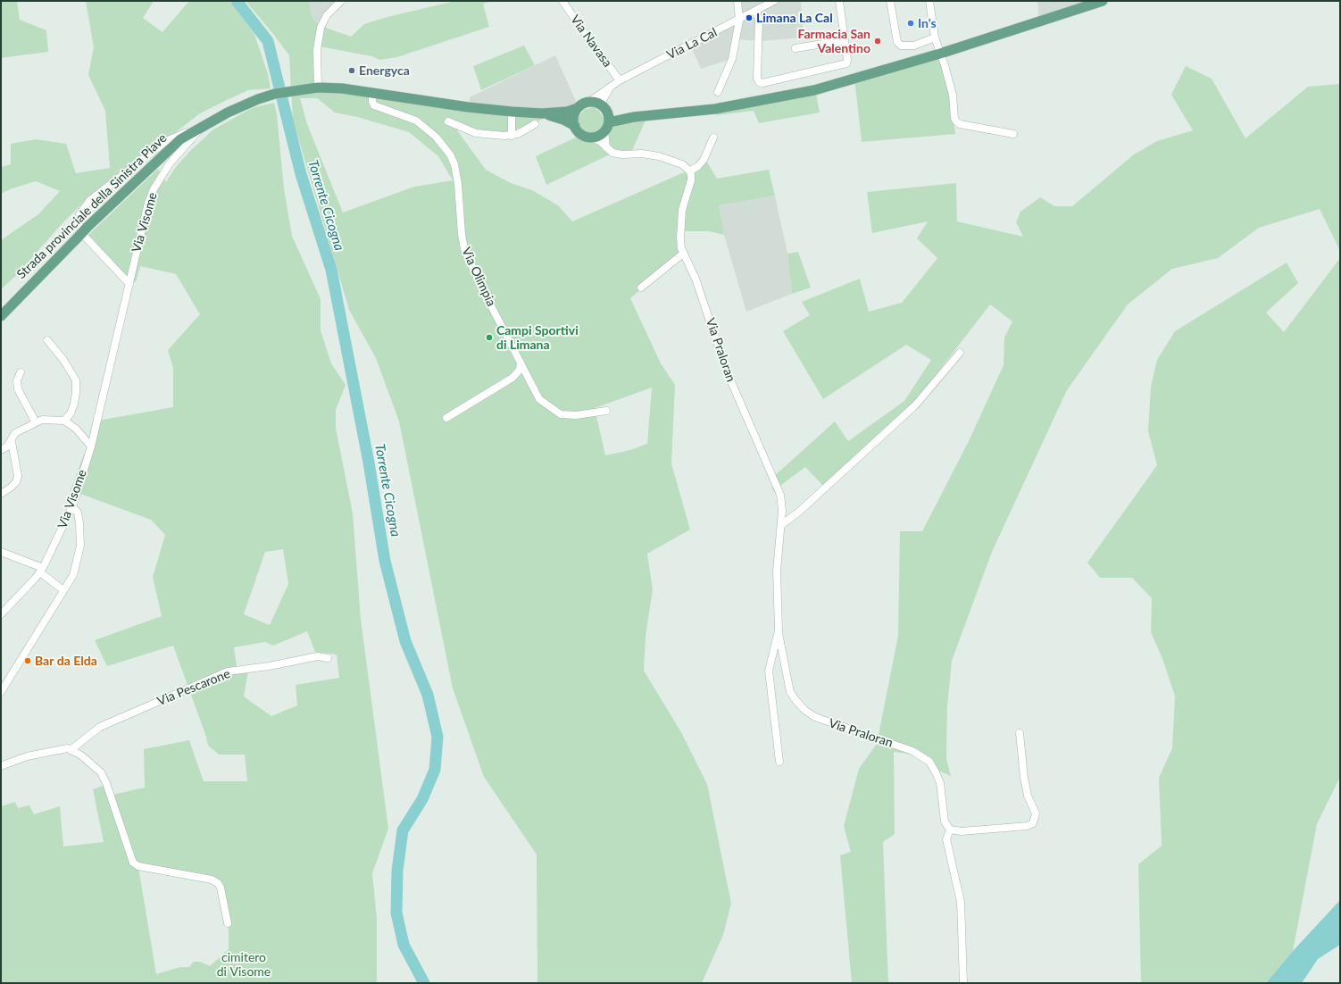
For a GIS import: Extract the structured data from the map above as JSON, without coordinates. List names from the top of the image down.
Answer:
{
  "streets": {
    "main road": ["Strada provinciale della Sinistra Piave"],
    "street": [
      "Via Navasa",
      "Via La Cal",
      "Via Visome",
      "Via Olimpia",
      "Via Praloran",
      "Via Pescarone"
    ]
  },
  "crossings": [
    ["Via Navasa", "Via La Cal"],
    ["Strada provinciale della Sinistra Piave", "Via Visome"],
    ["Strada provinciale della Sinistra Piave", "Via Olimpia"]
  ],
  "water": ["Torrente Cicogna"],
  "parks": ["cimitero di Visome"],
  "places": [
    "Limana La Cal",
    "In's",
    "Farmacia San Valentino",
    "Energyca",
    "Campi Sportivi di Limana",
    "Bar da Elda"
  ]
}
